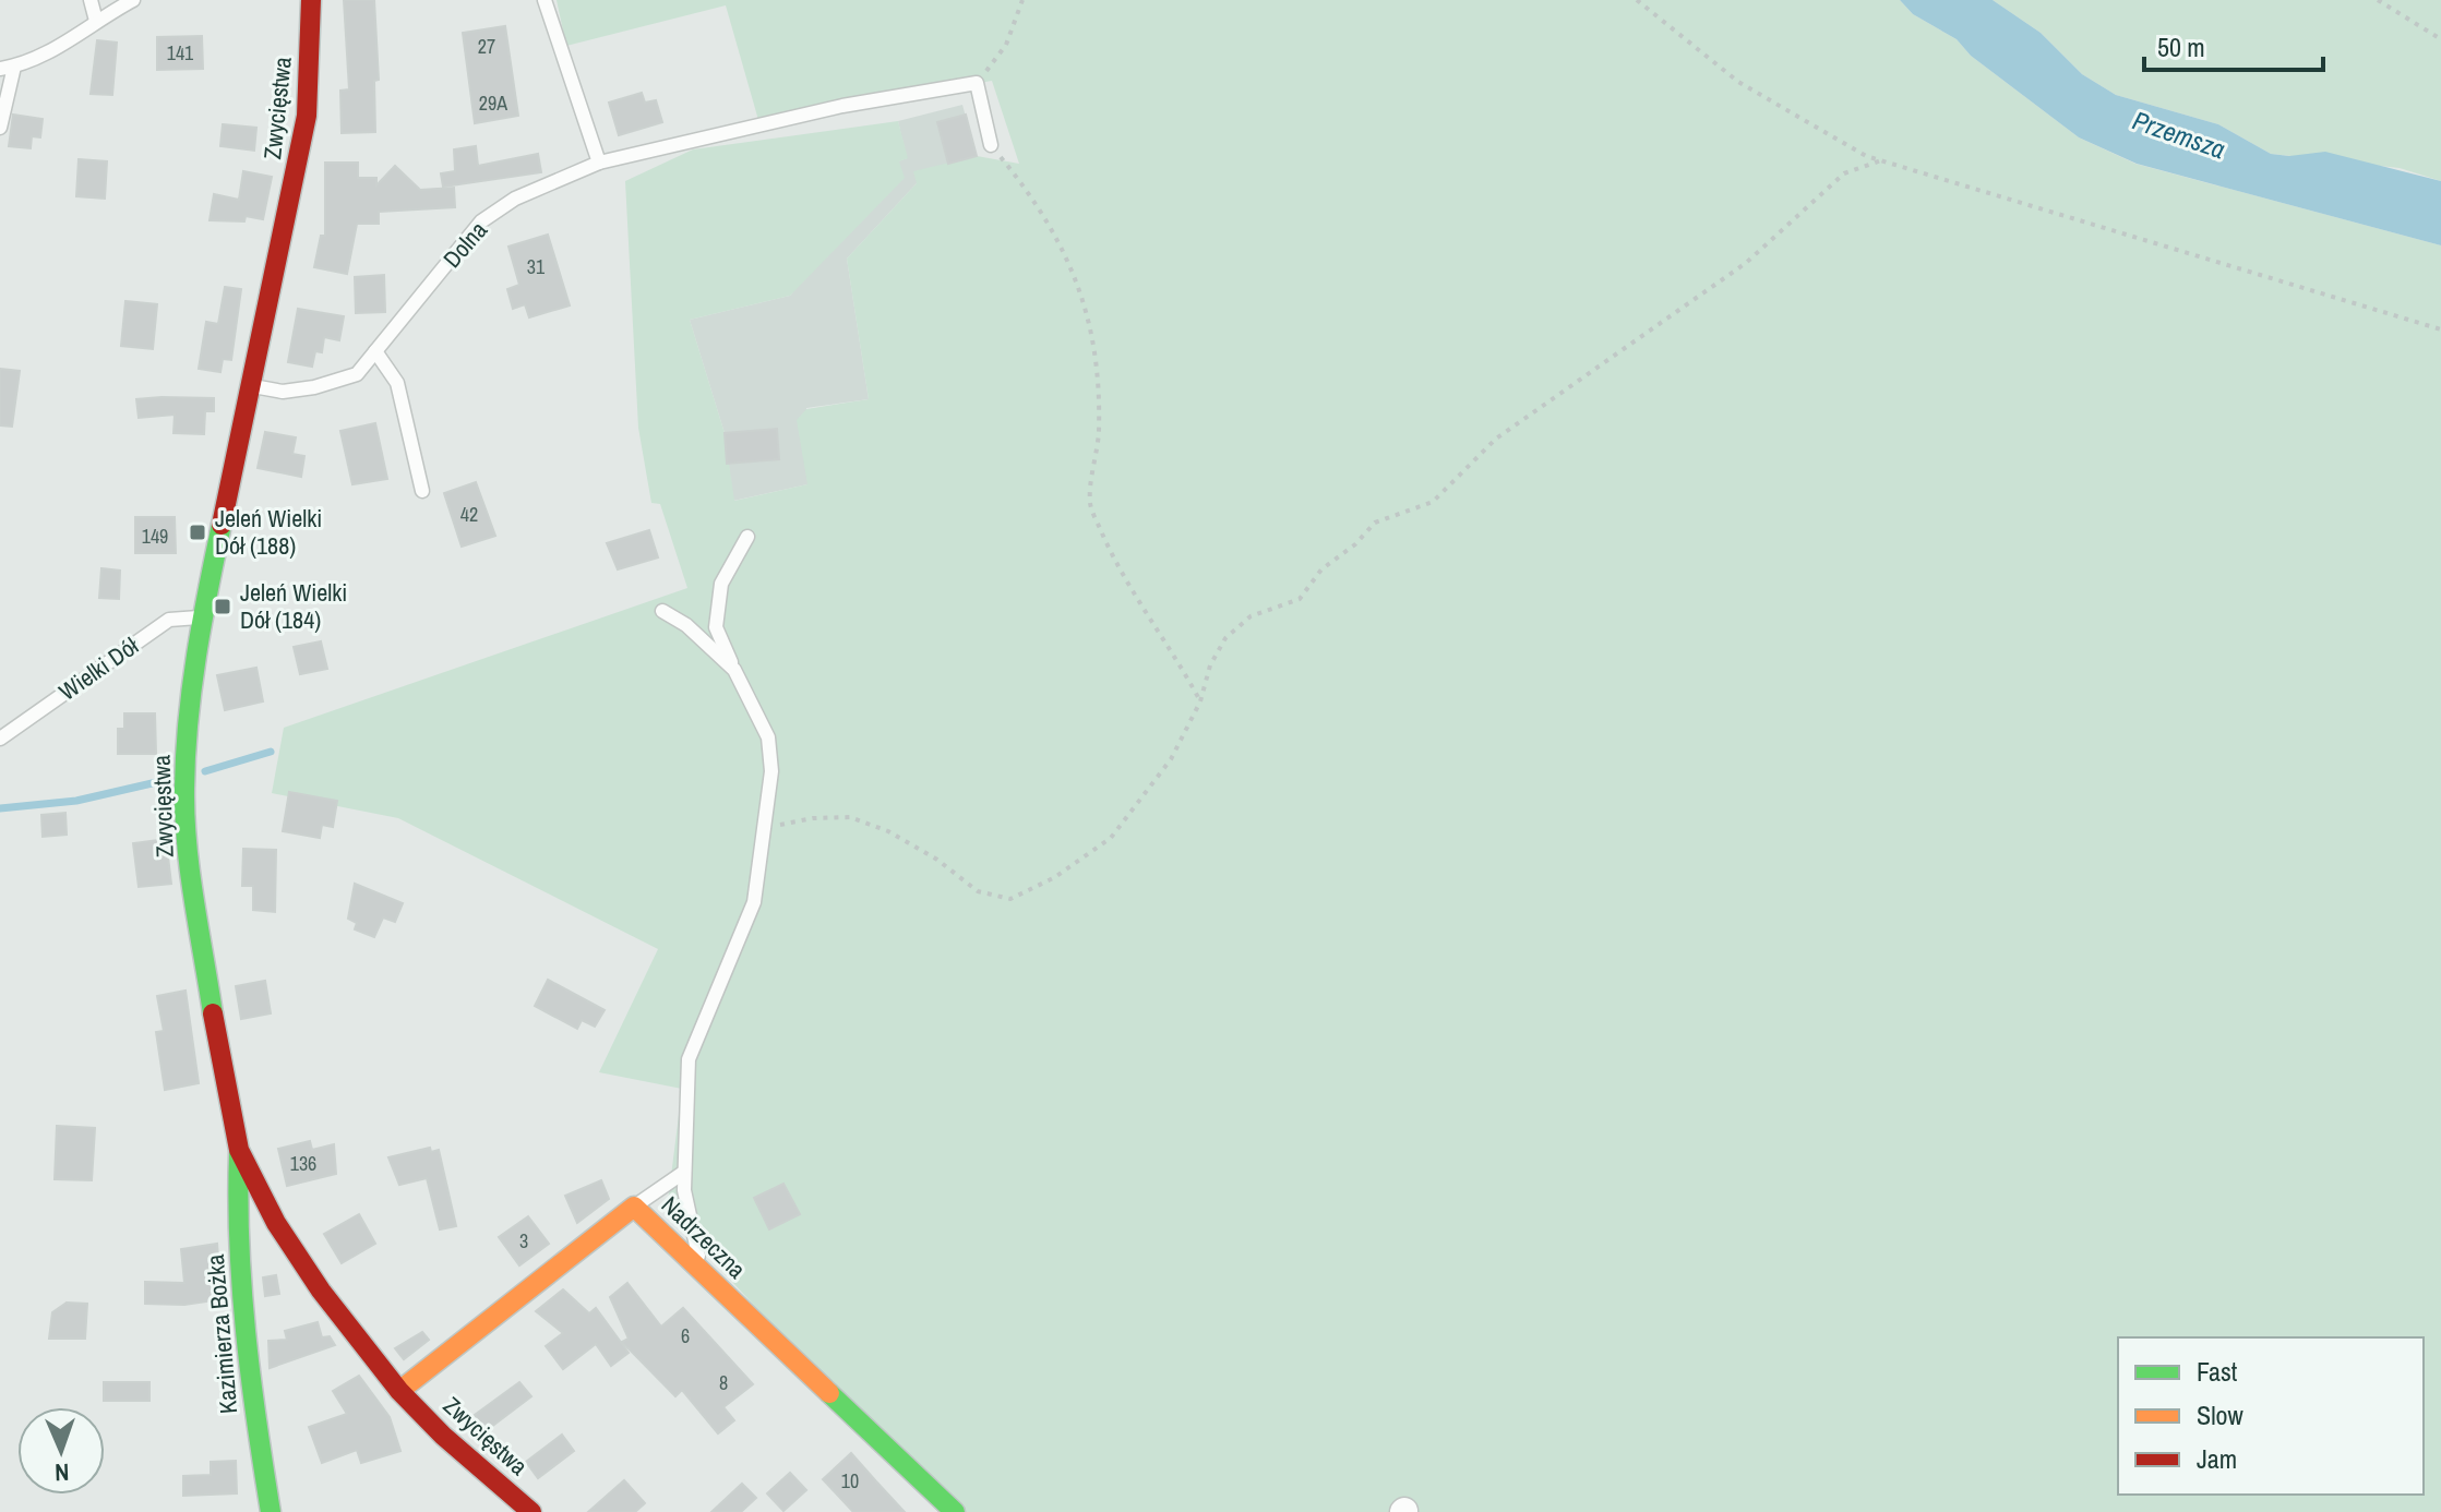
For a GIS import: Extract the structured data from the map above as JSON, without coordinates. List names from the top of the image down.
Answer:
{
  "streets": {
    "street": ["Zwycięstwa", "Nadrzeczna", "Kazimierza Bożka"],
    "lane": ["Dolna", "Wielki Dół"]
  },
  "crossings": [
    ["Zwycięstwa", "Dolna"],
    ["Zwycięstwa", "Wielki Dół"],
    ["Zwycięstwa", "Nadrzeczna"],
    ["Zwycięstwa", "Kazimierza Bożka"]
  ],
  "water": ["Przemsza"],
  "places": {
    "transit": ["Jeleń Wielki Dół (188)", "Jeleń Wielki Dół (184)"]
  },
  "house_numbers": [
    "27",
    "141",
    "29A",
    "31",
    "42",
    "149",
    "136",
    "3",
    "6",
    "8",
    "10"
  ],
  "legend": ["Fast", "Slow", "Jam"],
  "scale_bar": "50 m",
  "north": "bottom"
}
